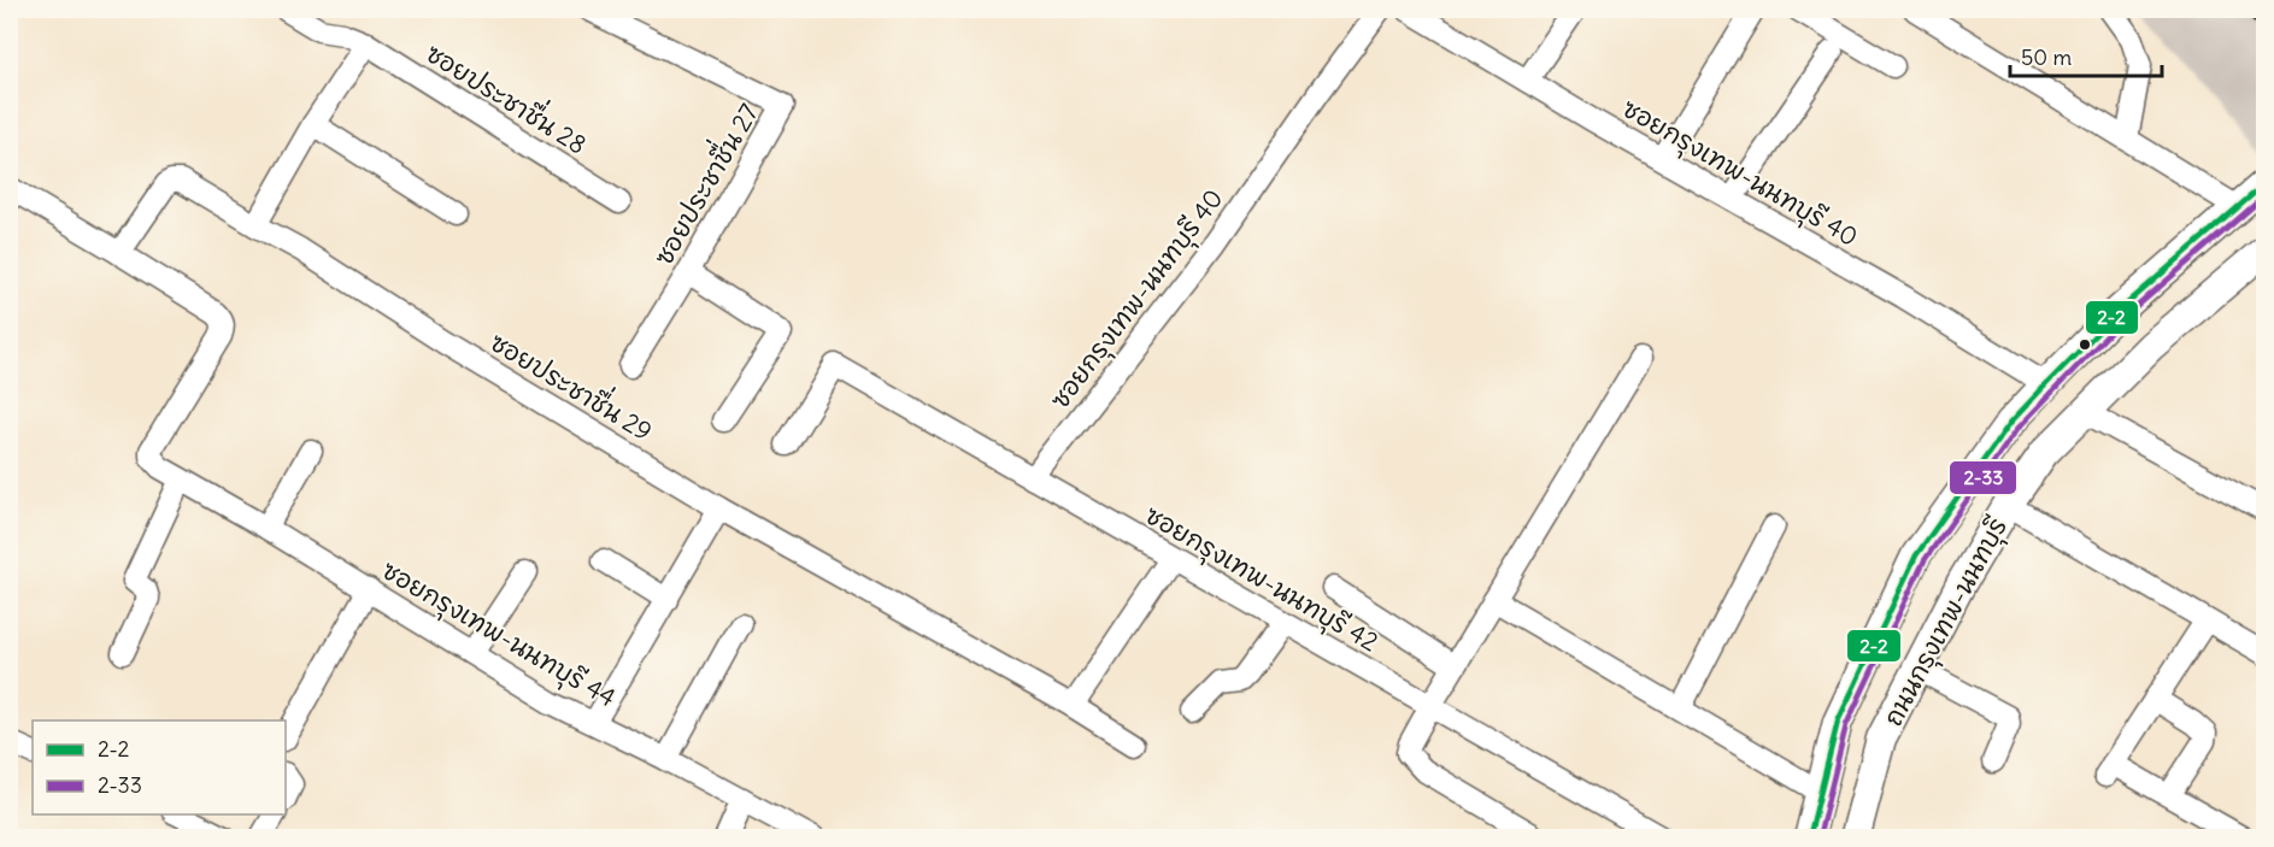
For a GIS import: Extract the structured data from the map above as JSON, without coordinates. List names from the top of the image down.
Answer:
{
  "streets": {
    "main road": ["ถนนกรุงเทพ-นนทบุรี"],
    "street": [
      "ซอยประชาชื่น 28",
      "ซอยกรุงเทพ-นนทบุรี 40",
      "ซอยประชาชื่น 27",
      "ซอยประชาชื่น 29",
      "ซอยกรุงเทพ-นนทบุรี 42",
      "ซอยกรุงเทพ-นนทบุรี 44"
    ]
  },
  "crossings": [
    ["ซอยกรุงเทพ-นนทบุรี 40", "ซอยกรุงเทพ-นนทบุรี 42"],
    ["ซอยกรุงเทพ-นนทบุรี 40", "ถนนกรุงเทพ-นนทบุรี"],
    ["ซอยประชาชื่น 29", "ซอยกรุงเทพ-นนทบุรี 44"]
  ],
  "lines": ["transit line 2-2", "transit line 2-33"],
  "legend": ["2-2", "2-33"],
  "scale_bar": "50 m"
}
